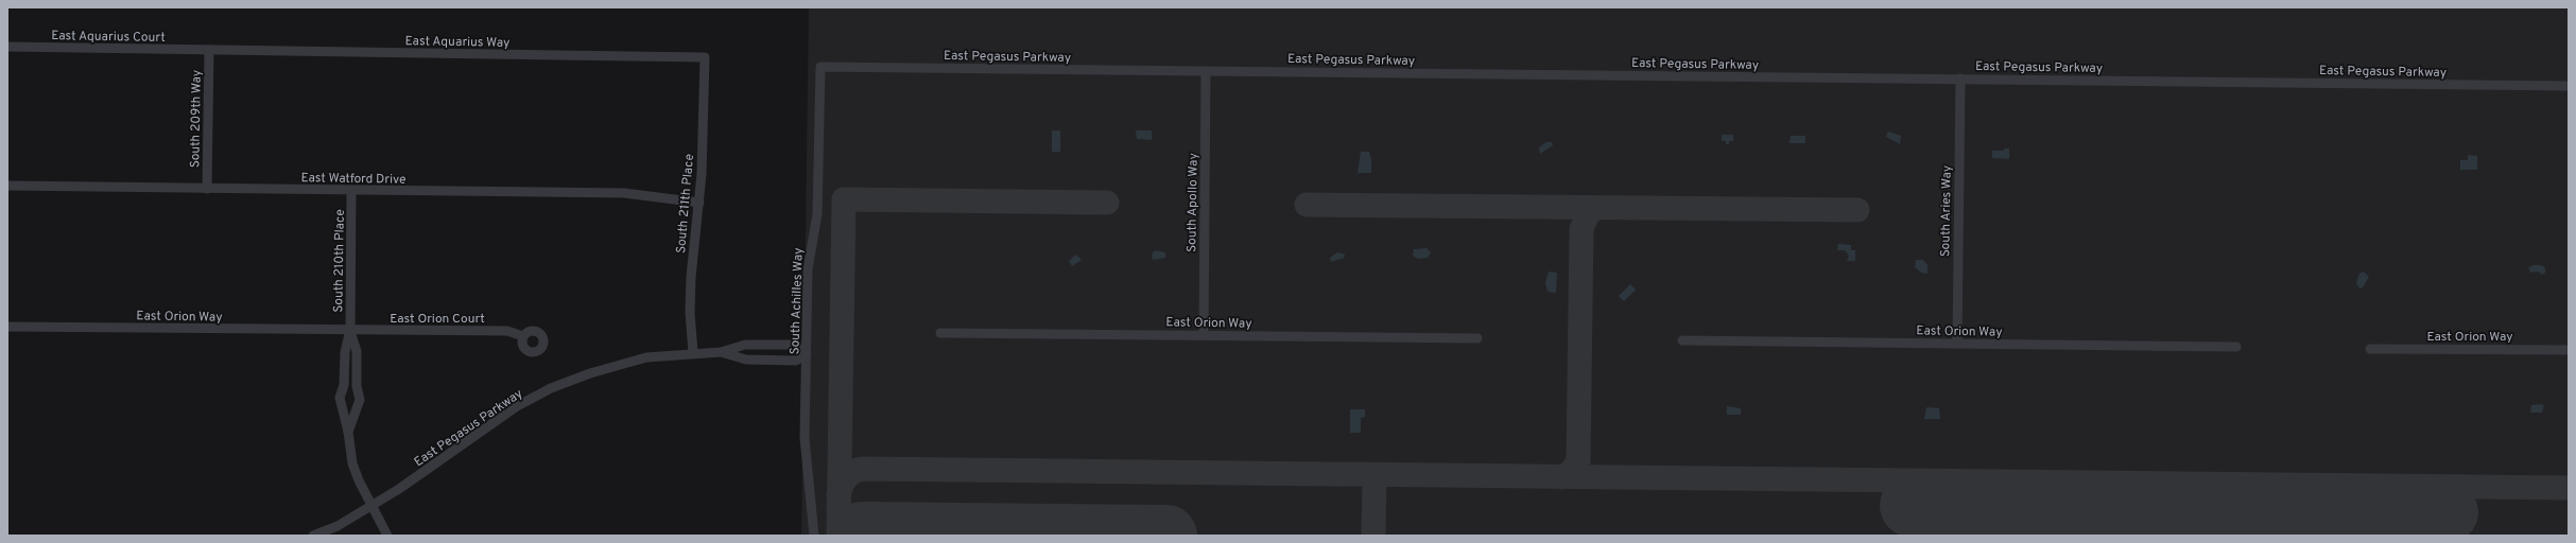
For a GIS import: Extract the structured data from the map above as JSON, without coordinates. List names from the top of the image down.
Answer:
{
  "streets": {
    "street": [
      "East Aquarius Court",
      "East Aquarius Way",
      "East Pegasus Parkway",
      "South 209th Way",
      "East Watford Drive",
      "South Apollo Way",
      "South 211th Place",
      "South Aries Way",
      "South 210th Place",
      "South Achilles Way",
      "East Orion Way",
      "East Orion Court"
    ]
  },
  "crossings": [
    ["East Aquarius Court", "East Aquarius Way"],
    ["East Aquarius Court", "South 209th Way"],
    ["East Aquarius Way", "South 209th Way"],
    ["East Aquarius Way", "South 211th Place"],
    ["East Pegasus Parkway", "South Apollo Way"],
    ["East Pegasus Parkway", "South 211th Place"],
    ["East Pegasus Parkway", "South Aries Way"],
    ["East Pegasus Parkway", "South 210th Place"],
    ["East Pegasus Parkway", "South Achilles Way"],
    ["South 209th Way", "East Watford Drive"],
    ["East Watford Drive", "South 211th Place"],
    ["East Watford Drive", "South 210th Place"],
    ["South Apollo Way", "East Orion Way"],
    ["South Aries Way", "East Orion Way"],
    ["South 210th Place", "East Orion Way"],
    ["South 210th Place", "East Orion Court"],
    ["East Orion Way", "East Orion Court"]
  ]
}
